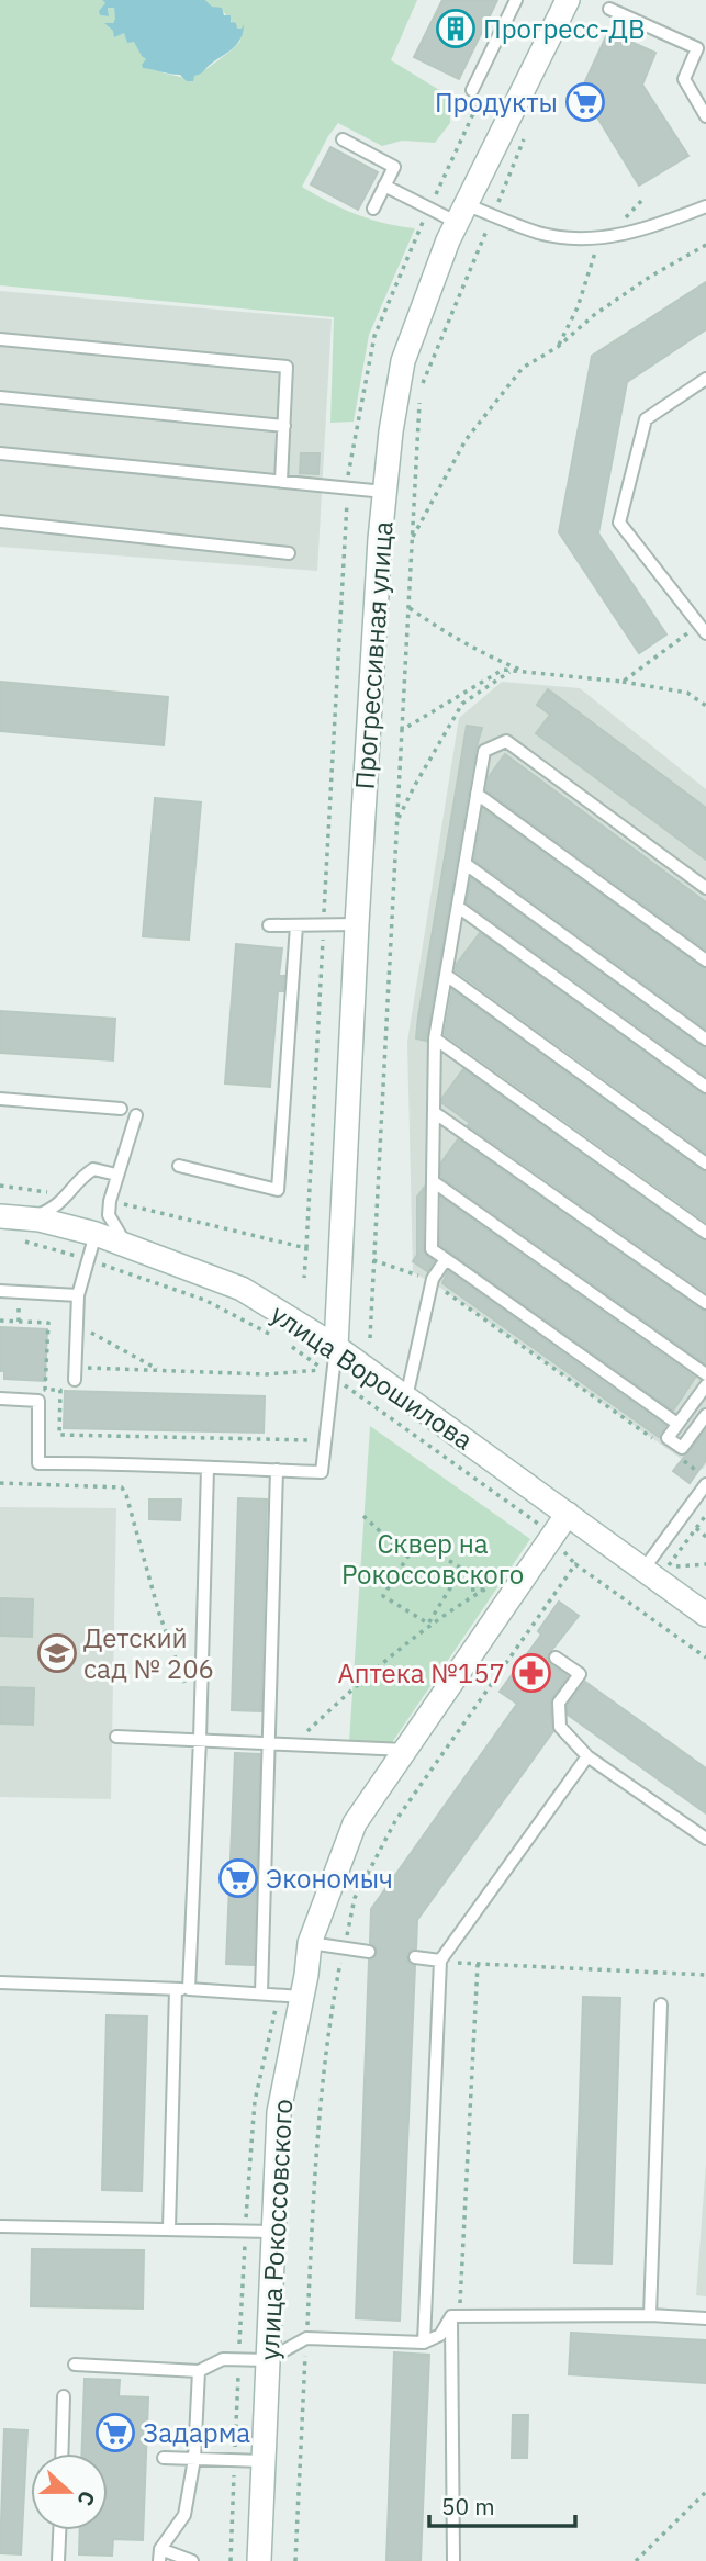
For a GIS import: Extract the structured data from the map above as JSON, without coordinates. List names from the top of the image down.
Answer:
{
  "streets": {
    "street": ["Прогрессивная улица", "улица Ворошилова", "улица Рокоссовского"]
  },
  "crossings": [
    ["Прогрессивная улица", "улица Ворошилова"],
    ["улица Ворошилова", "улица Рокоссовского"]
  ],
  "parks": ["Сквер на Рокоссовского"],
  "places": {
    "building": ["Прогресс-ДВ"],
    "supermarket": ["Продукты", "Экономыч", "Задарма"],
    "school or university": ["Детский сад № 206"],
    "pharmacy": ["Аптека №157"]
  },
  "scale_bar": "50 m",
  "north": "right"
}
